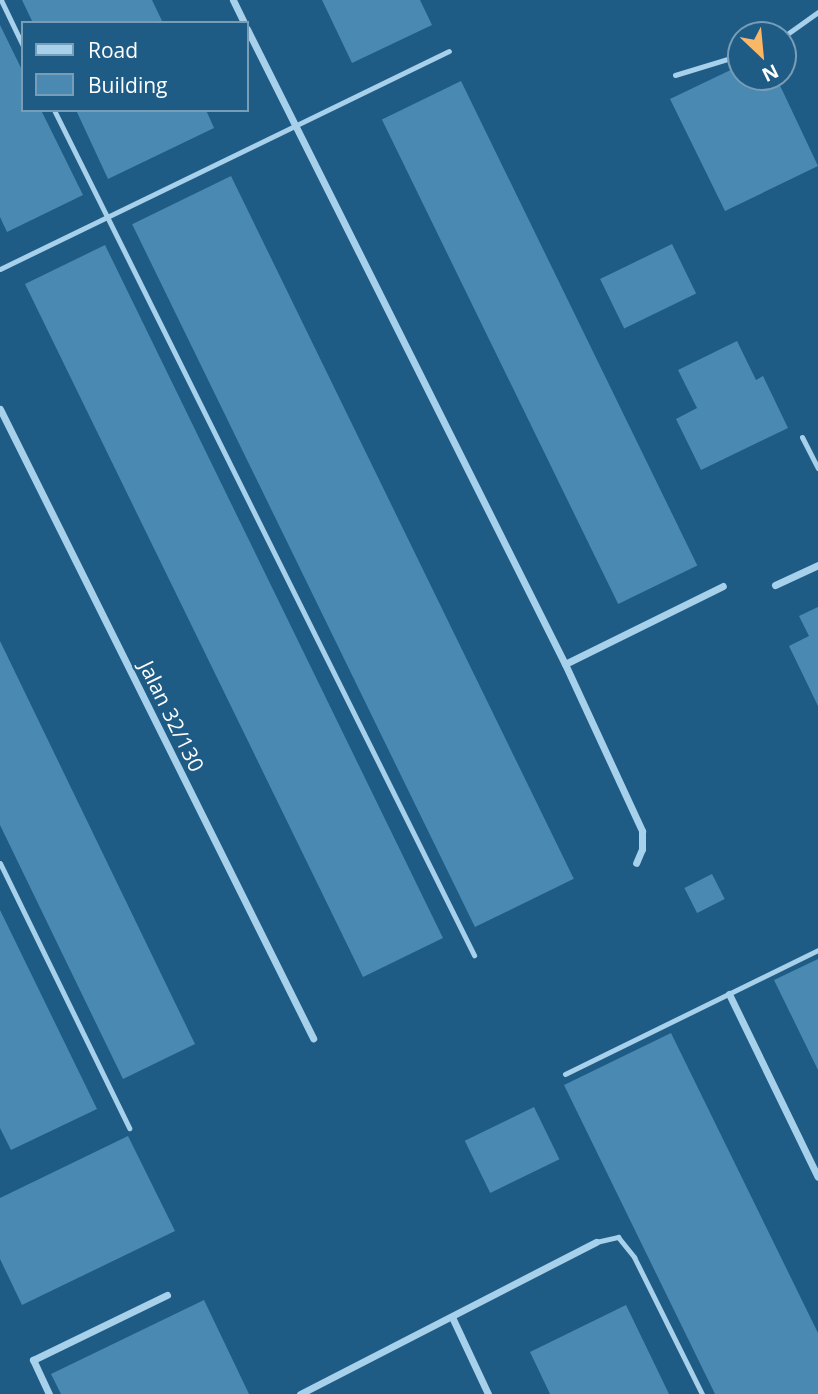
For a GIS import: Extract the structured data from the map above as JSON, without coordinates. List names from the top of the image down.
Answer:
{
  "streets": {
    "street": ["Jalan 32/130"]
  },
  "legend": ["Road", "Building"],
  "north": "bottom right"
}
